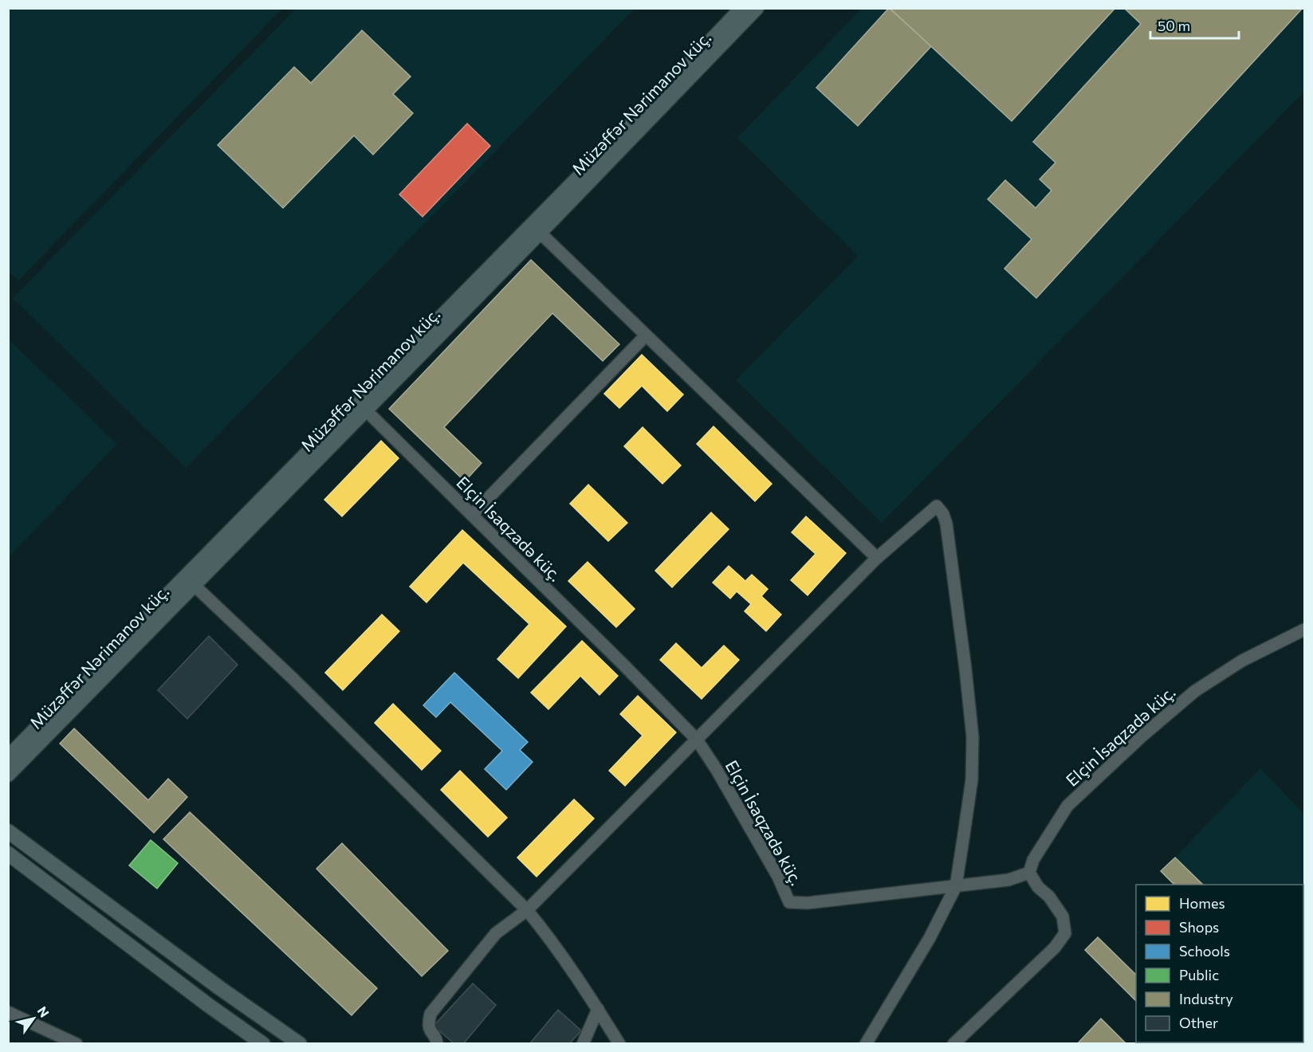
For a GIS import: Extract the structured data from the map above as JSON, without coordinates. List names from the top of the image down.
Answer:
{
  "streets": {
    "main road": ["Müzəffər Nərimanov küç."],
    "street": ["Elçin İsaqzadə küç."]
  },
  "crossings": [
    ["Müzəffər Nərimanov küç.", "Elçin İsaqzadə küç."]
  ],
  "legend": [
    "Homes",
    "Shops",
    "Schools",
    "Public",
    "Industry",
    "Other"
  ],
  "scale_bar": "50 m",
  "north": "top right"
}
